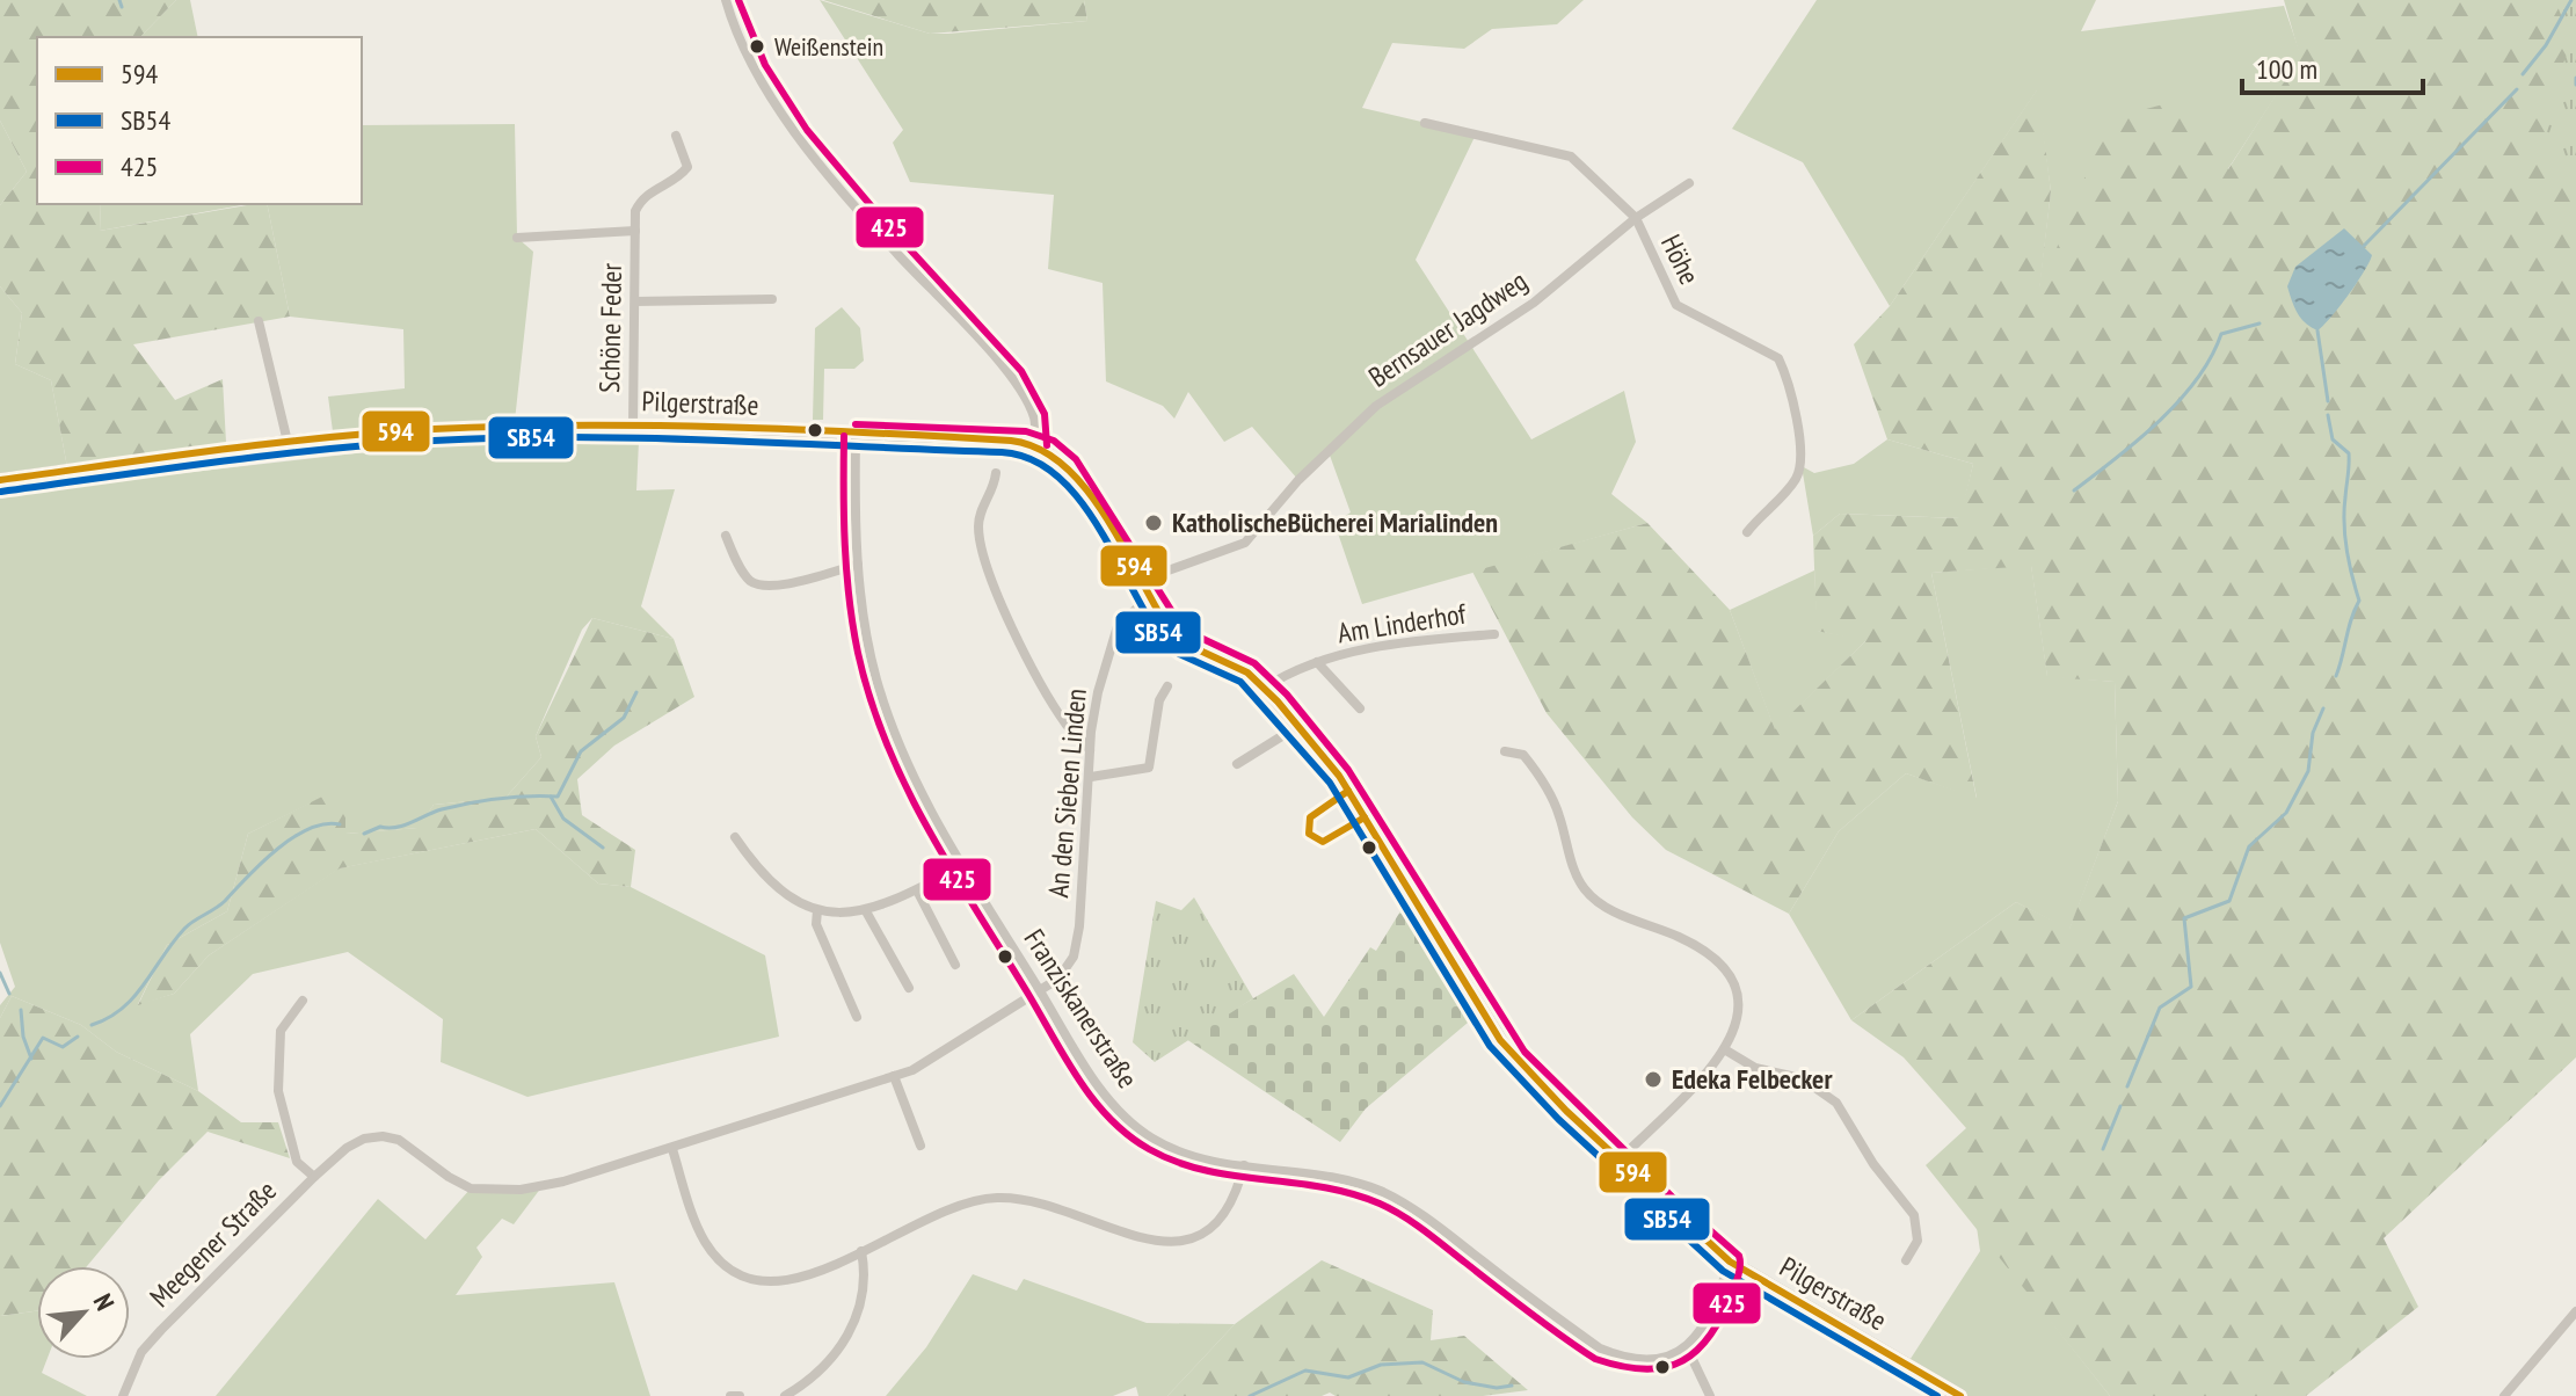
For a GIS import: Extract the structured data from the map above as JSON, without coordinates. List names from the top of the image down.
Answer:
{
  "streets": {
    "main road": ["Pilgerstraße"],
    "street": [
      "Höhe",
      "Schöne Feder",
      "Bernsauer Jagdweg",
      "Am Linderhof",
      "An den Sieben Linden",
      "Franziskanerstraße",
      "Meegener Straße"
    ]
  },
  "crossings": [
    ["Höhe", "Bernsauer Jagdweg"],
    ["Schöne Feder", "Pilgerstraße"],
    ["Bernsauer Jagdweg", "Pilgerstraße"],
    ["Bernsauer Jagdweg", "An den Sieben Linden"],
    ["Pilgerstraße", "Am Linderhof"],
    ["Pilgerstraße", "An den Sieben Linden"],
    ["Pilgerstraße", "Franziskanerstraße"],
    ["An den Sieben Linden", "Franziskanerstraße"],
    ["An den Sieben Linden", "Meegener Straße"],
    ["Franziskanerstraße", "Meegener Straße"]
  ],
  "places": ["Weißenstein", "KatholischeBücherei Marialinden", "Edeka Felbecker"],
  "lines": ["transit line 425", "transit line 594", "transit line SB54"],
  "legend": ["594", "SB54", "425"],
  "scale_bar": "100 m",
  "north": "top right"
}
